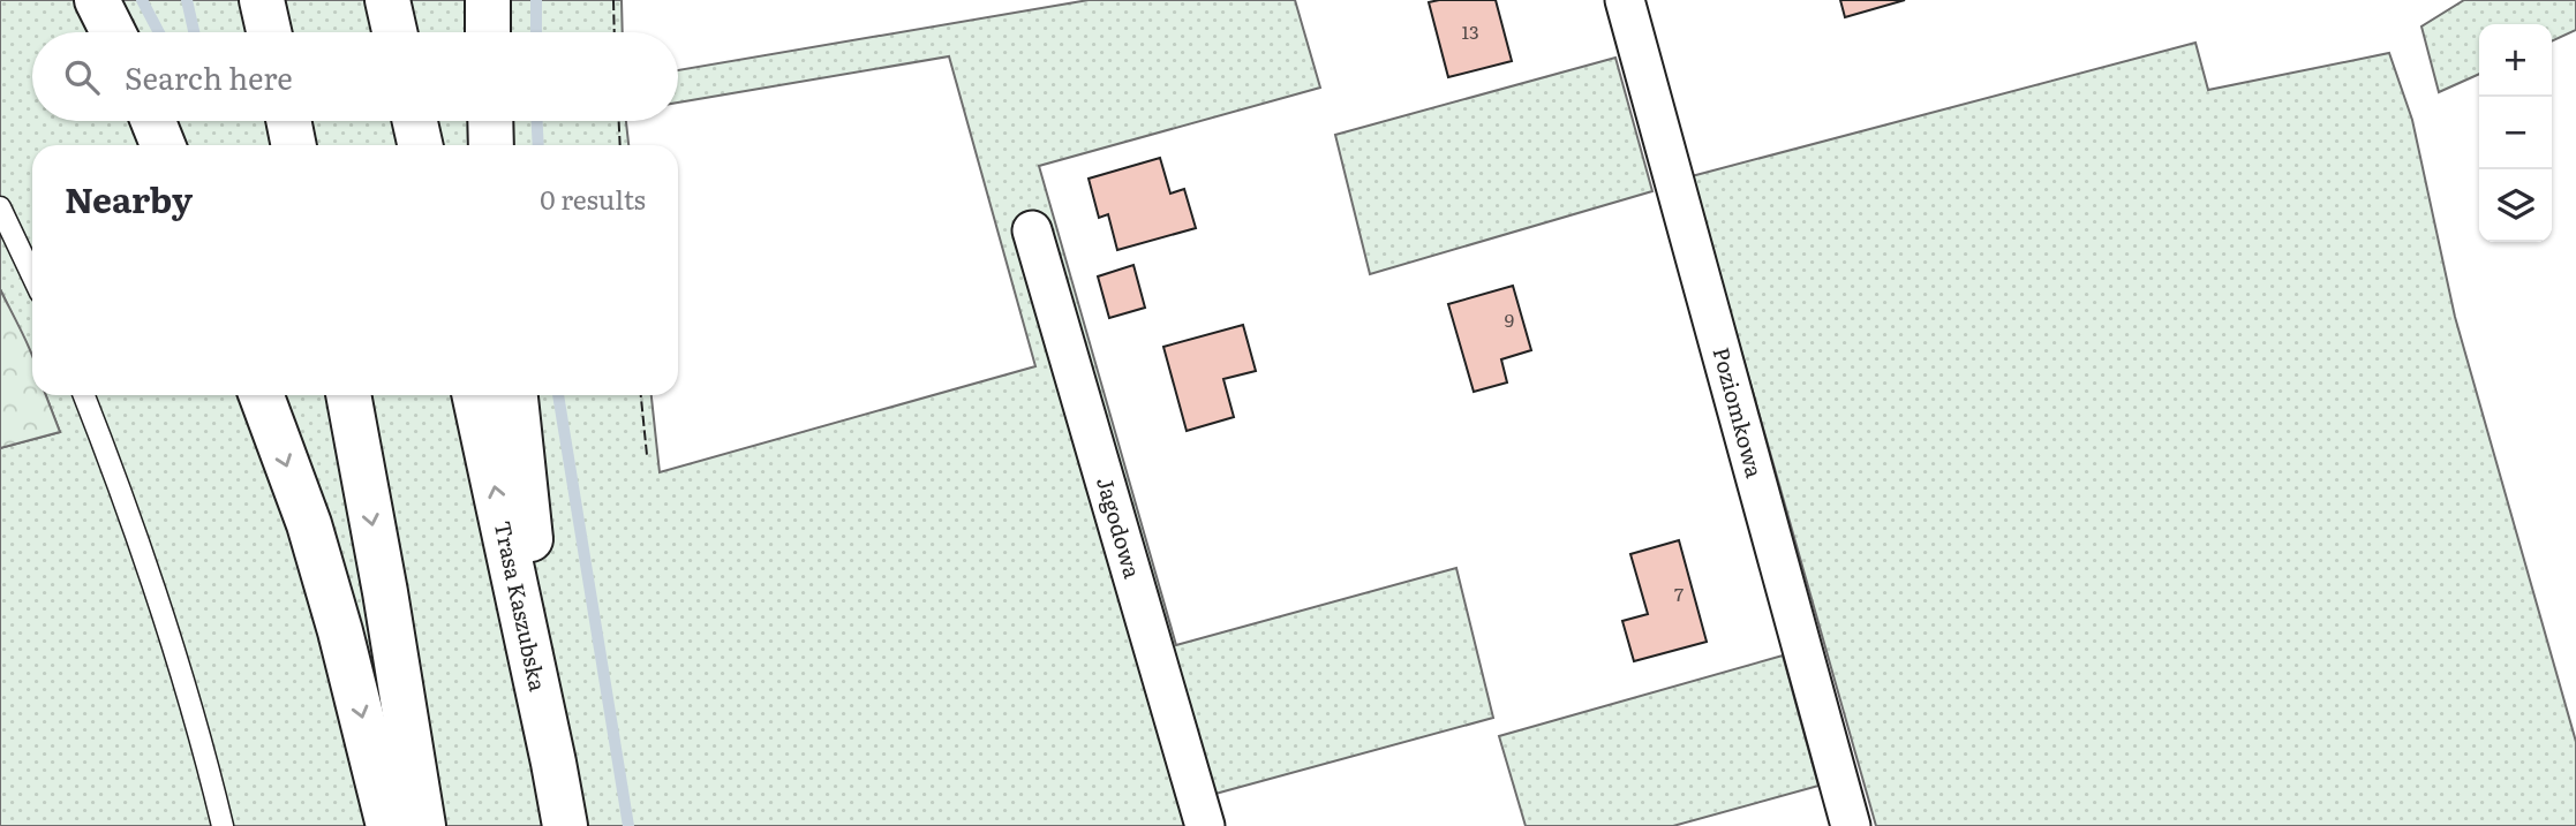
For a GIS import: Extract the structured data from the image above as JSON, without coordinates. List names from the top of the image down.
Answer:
{
  "streets": {
    "highway": ["Trasa Kaszubska"],
    "street": ["Poziomkowa", "Jagodowa"]
  },
  "house_numbers": ["13", "9", "7"],
  "page": {
    "map_buttons": ["+", "−"],
    "search": "Search here",
    "heading": ["Nearby", "0 results"]
  }
}
